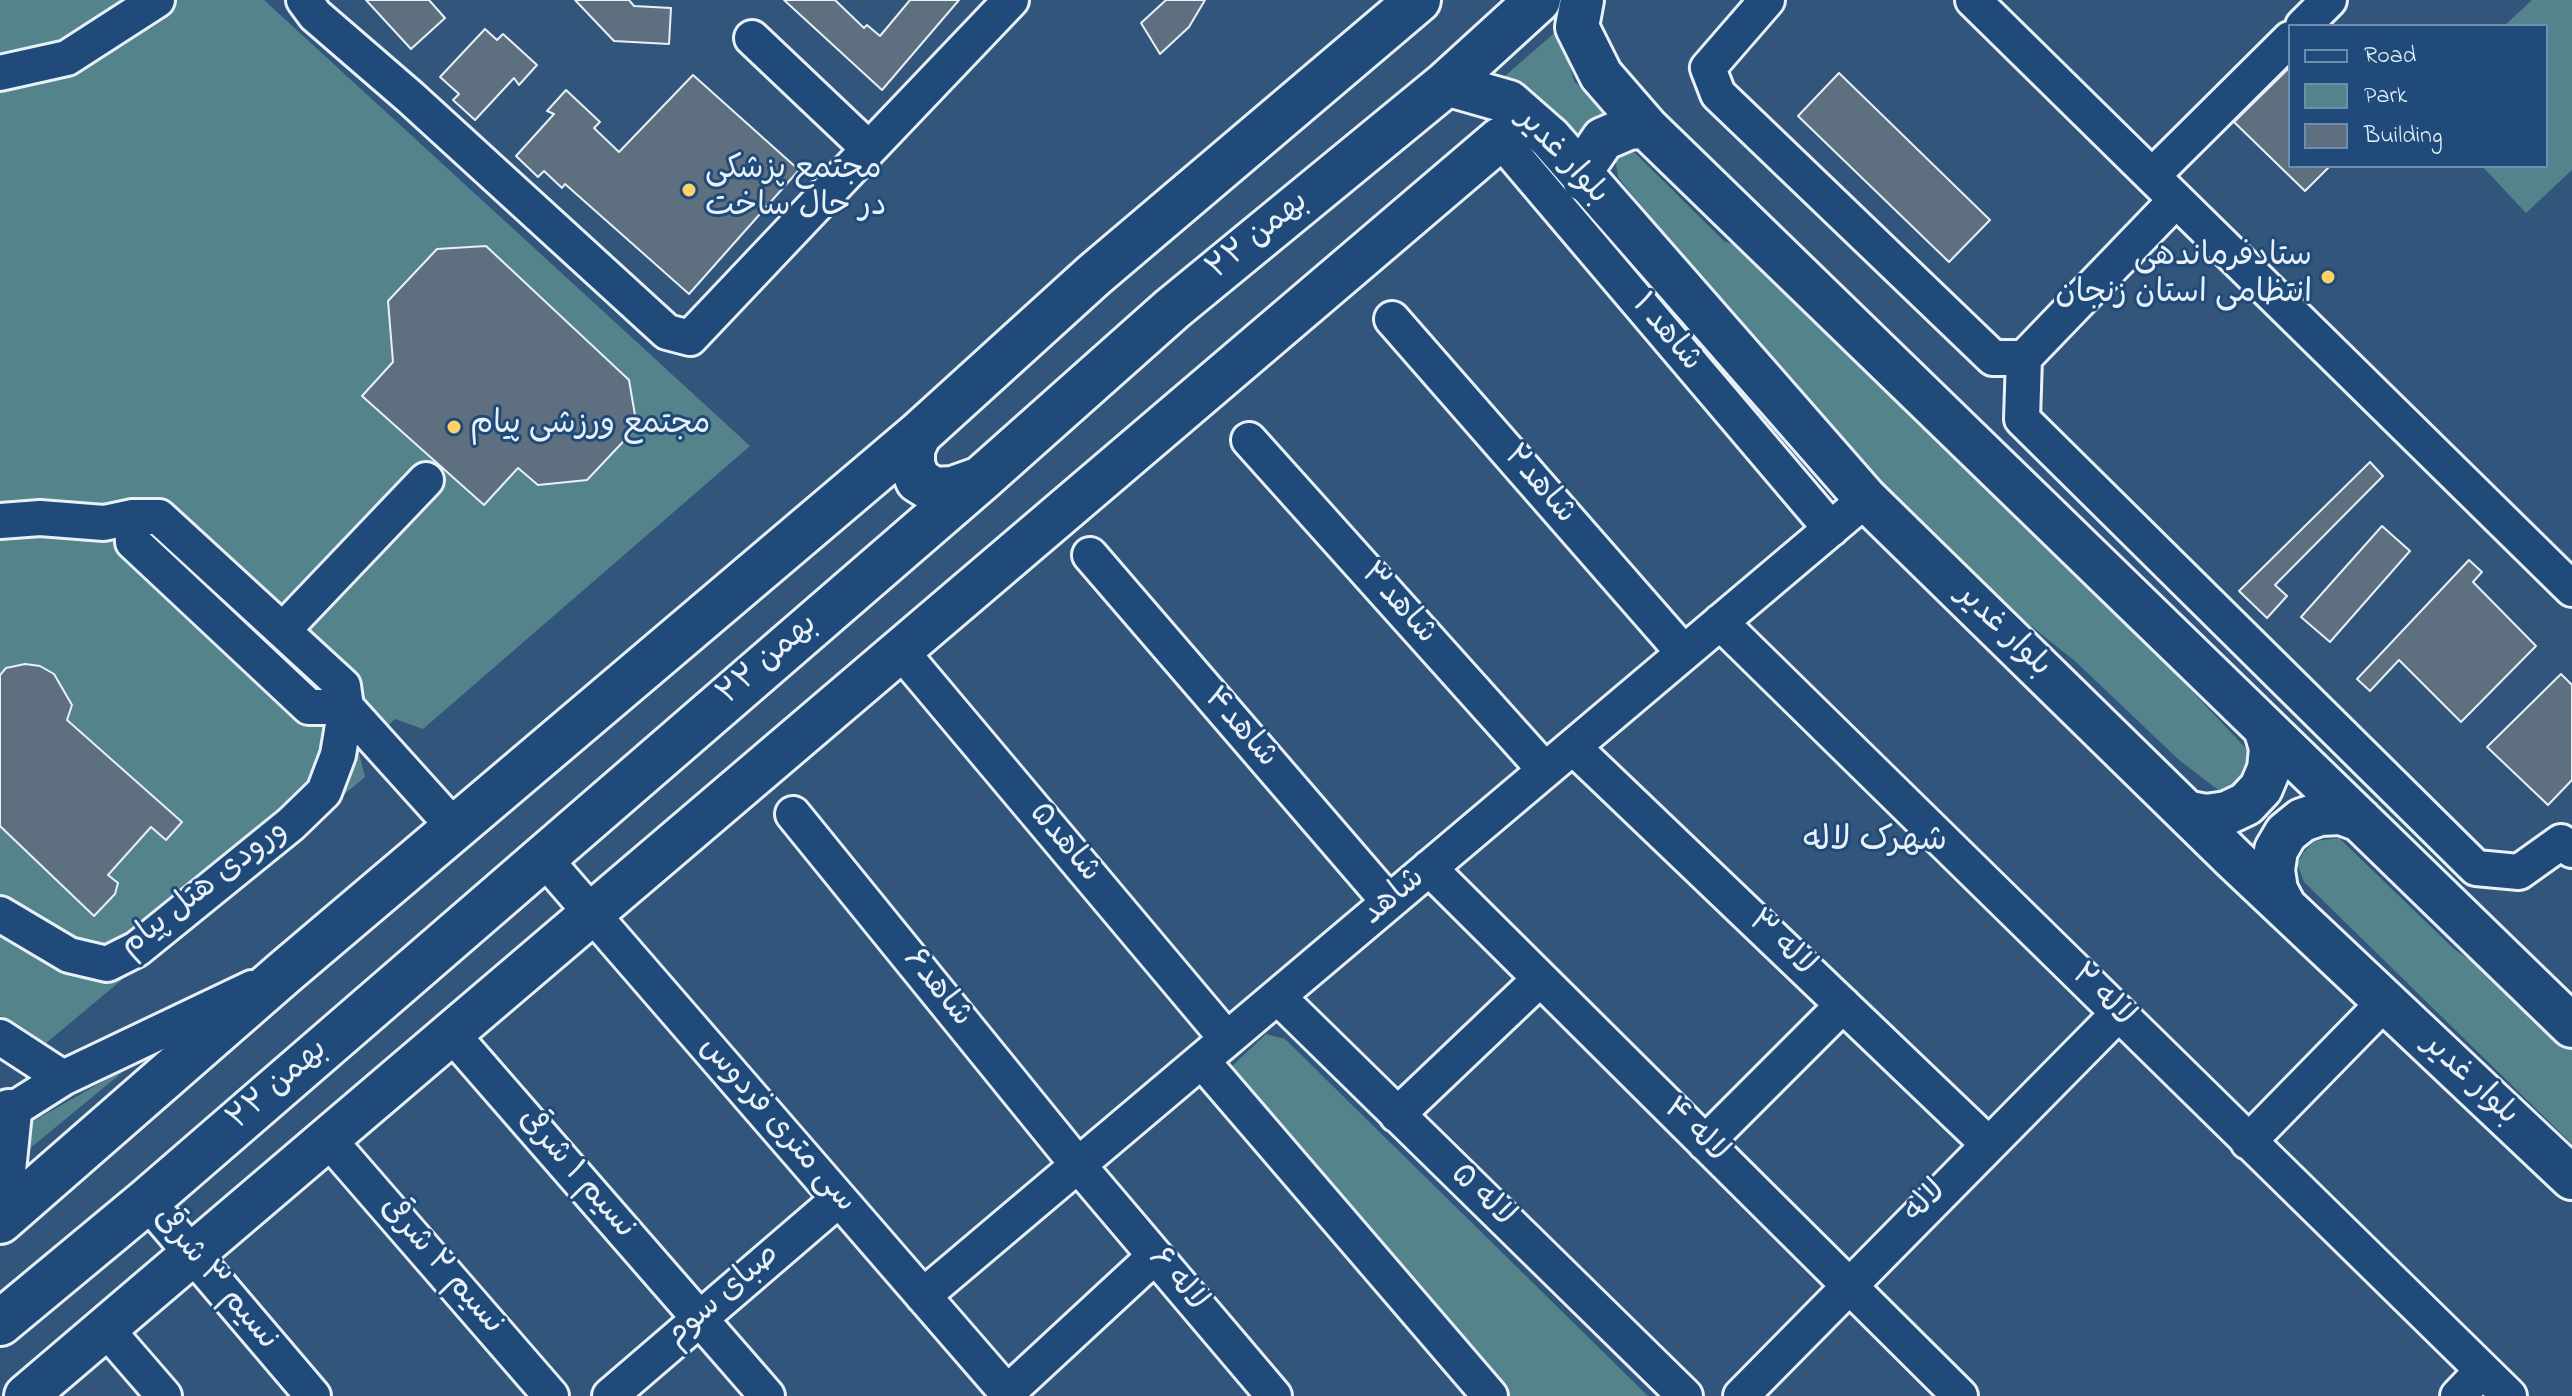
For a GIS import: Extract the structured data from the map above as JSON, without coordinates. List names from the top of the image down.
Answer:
{
  "streets": {
    "highway": ["۲۲ بهمن"],
    "main road": ["بلوار غدیر"],
    "street": [
      "شاهد ۱",
      "شاهد۲",
      "شاهد۳",
      "شاهد۴",
      "شاهد۵",
      "ورودی هتل پیام",
      "شاهد",
      "لاله ۳",
      "شاهد۶",
      "لاله ۲",
      "سی متری فردوس",
      "لاله ۴",
      "نسیم ۱ شرقی",
      "لاله ۵",
      "لاله",
      "نسیم ۲ شرقی",
      "نسیم ۳ شرقی",
      "لاله ۶",
      "صبای سوم"
    ]
  },
  "crossings": [
    ["بلوار غدیر", "۲۲ بهمن"],
    ["بلوار غدیر", "شاهد"],
    ["۲۲ بهمن", "سی متری فردوس"],
    ["۲۲ بهمن", "نسیم ۳ شرقی"],
    ["شاهد ۱", "شاهد"],
    ["شاهد۲", "شاهد"],
    ["شاهد۳", "شاهد"],
    ["شاهد۴", "شاهد"],
    ["شاهد۵", "شاهد"],
    ["شاهد", "لاله ۳"],
    ["شاهد", "شاهد۶"],
    ["شاهد", "لاله ۲"],
    ["شاهد", "سی متری فردوس"],
    ["شاهد", "لاله ۴"],
    ["شاهد", "لاله ۵"],
    ["شاهد", "لاله ۶"],
    ["لاله ۳", "لاله"],
    ["شاهد۶", "لاله ۶"],
    ["لاله ۲", "لاله"],
    ["سی متری فردوس", "صبای سوم"],
    ["لاله ۴", "لاله"],
    ["نسیم ۱ شرقی", "صبای سوم"]
  ],
  "districts": ["شهرک لاله"],
  "places": ["مجتمع پزشکی در حال ساخت", "ستادفرماندهی انتظامی استان زنجان", "مجتمع ورزشی پیام"],
  "legend": ["Road", "Park", "Building"]
}
